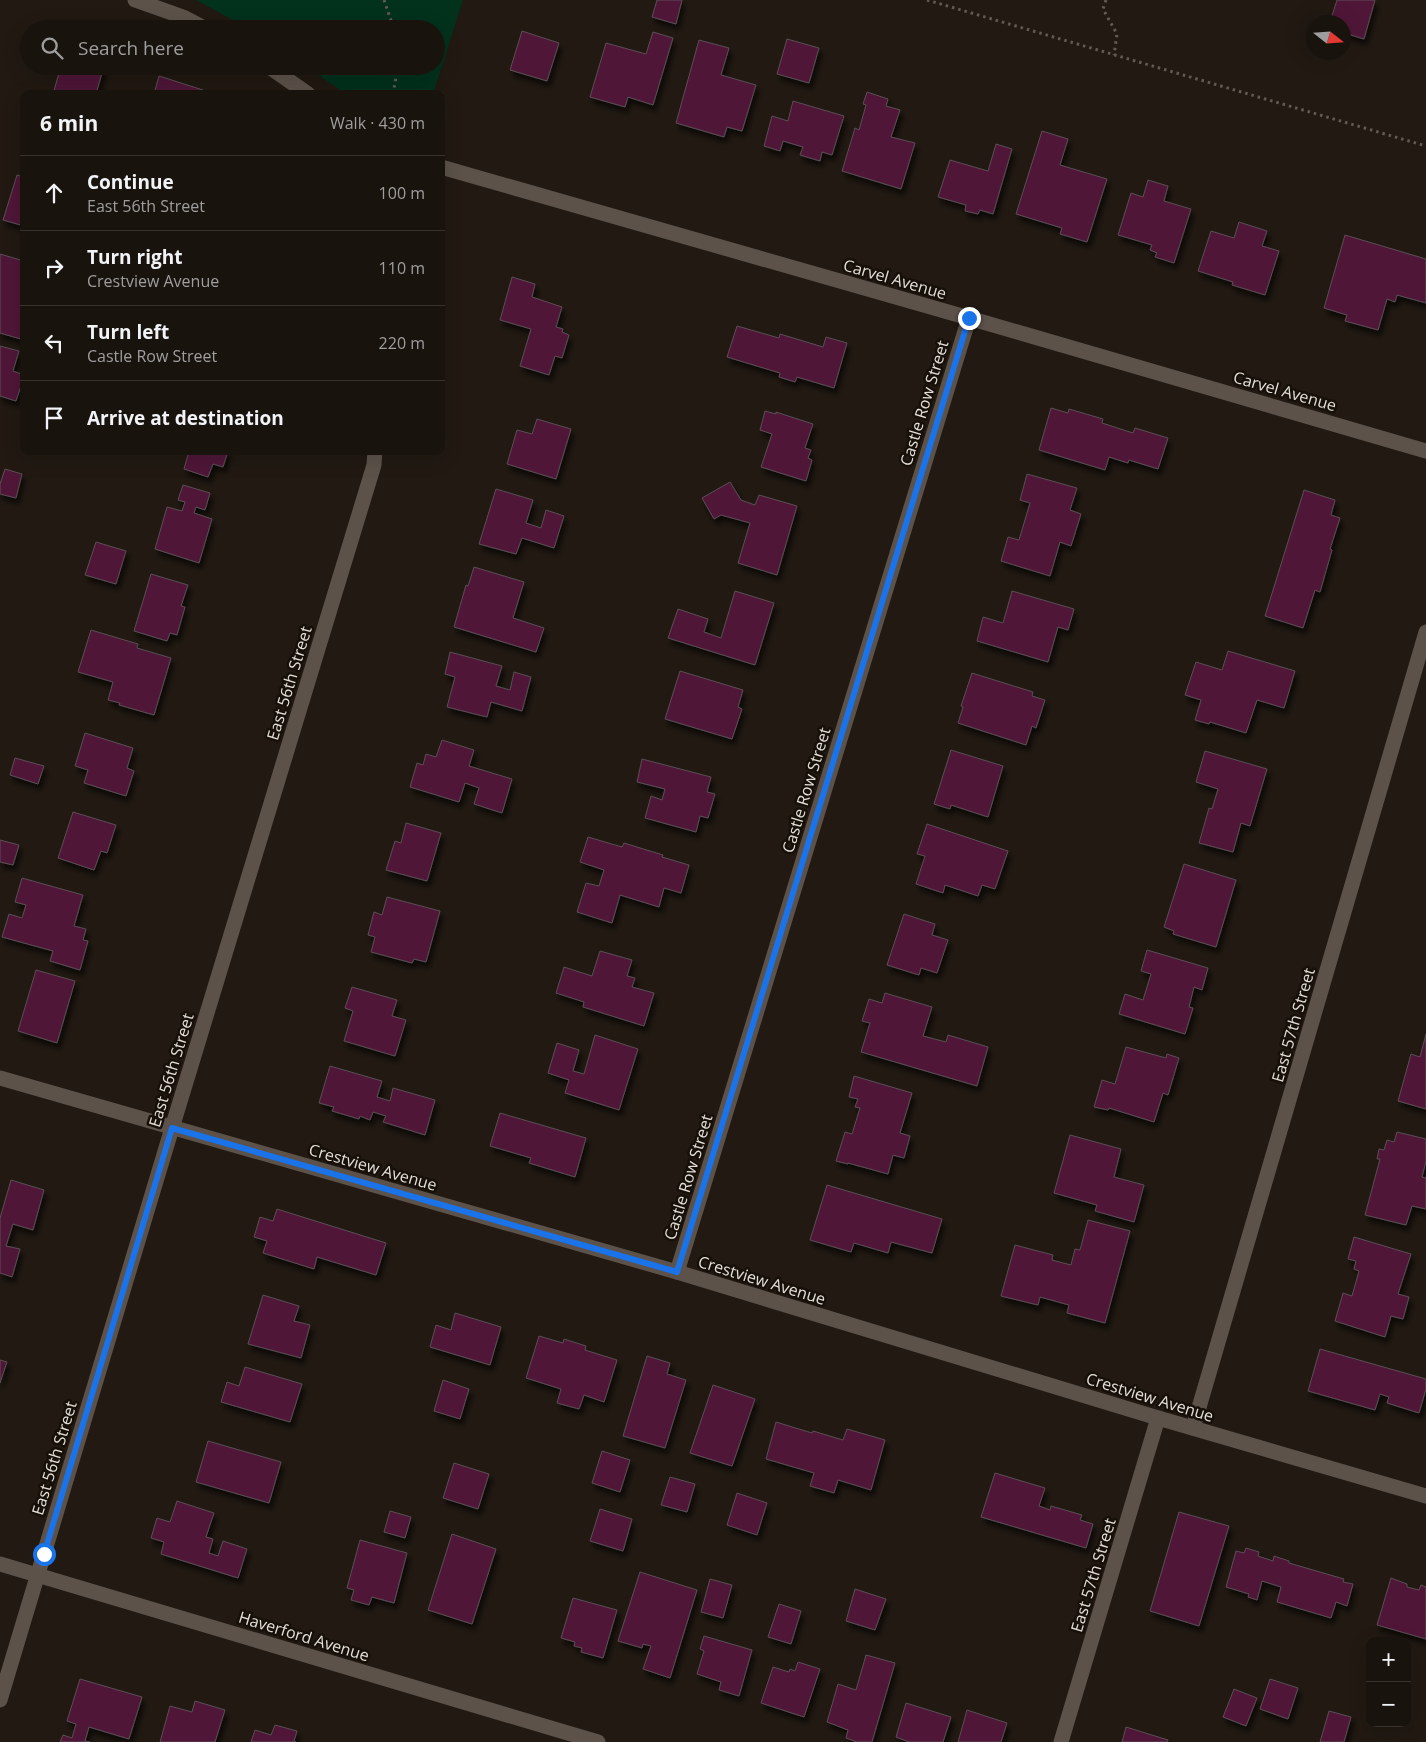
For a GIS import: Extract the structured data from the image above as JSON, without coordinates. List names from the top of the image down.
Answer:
{
  "streets": {
    "street": [
      "Carvel Avenue",
      "Castle Row Street",
      "East 56th Street",
      "East 57th Street",
      "Crestview Avenue",
      "Haverford Avenue"
    ]
  },
  "crossings": [
    ["Carvel Avenue", "Castle Row Street"],
    ["Castle Row Street", "Crestview Avenue"],
    ["East 56th Street", "Crestview Avenue"],
    ["East 56th Street", "Haverford Avenue"],
    ["East 57th Street", "Crestview Avenue"]
  ],
  "north": "right",
  "page": {
    "search": "Search here",
    "heading": ["6 min", "Walk · 430 m"],
    "list": [
      ["Continue", "East 56th Street", "100 m"],
      ["Turn right", "Crestview Avenue", "110 m"],
      ["Turn left", "Castle Row Street", "220 m"],
      "Arrive at destination"
    ],
    "map_buttons": ["+", "−"]
  }
}
